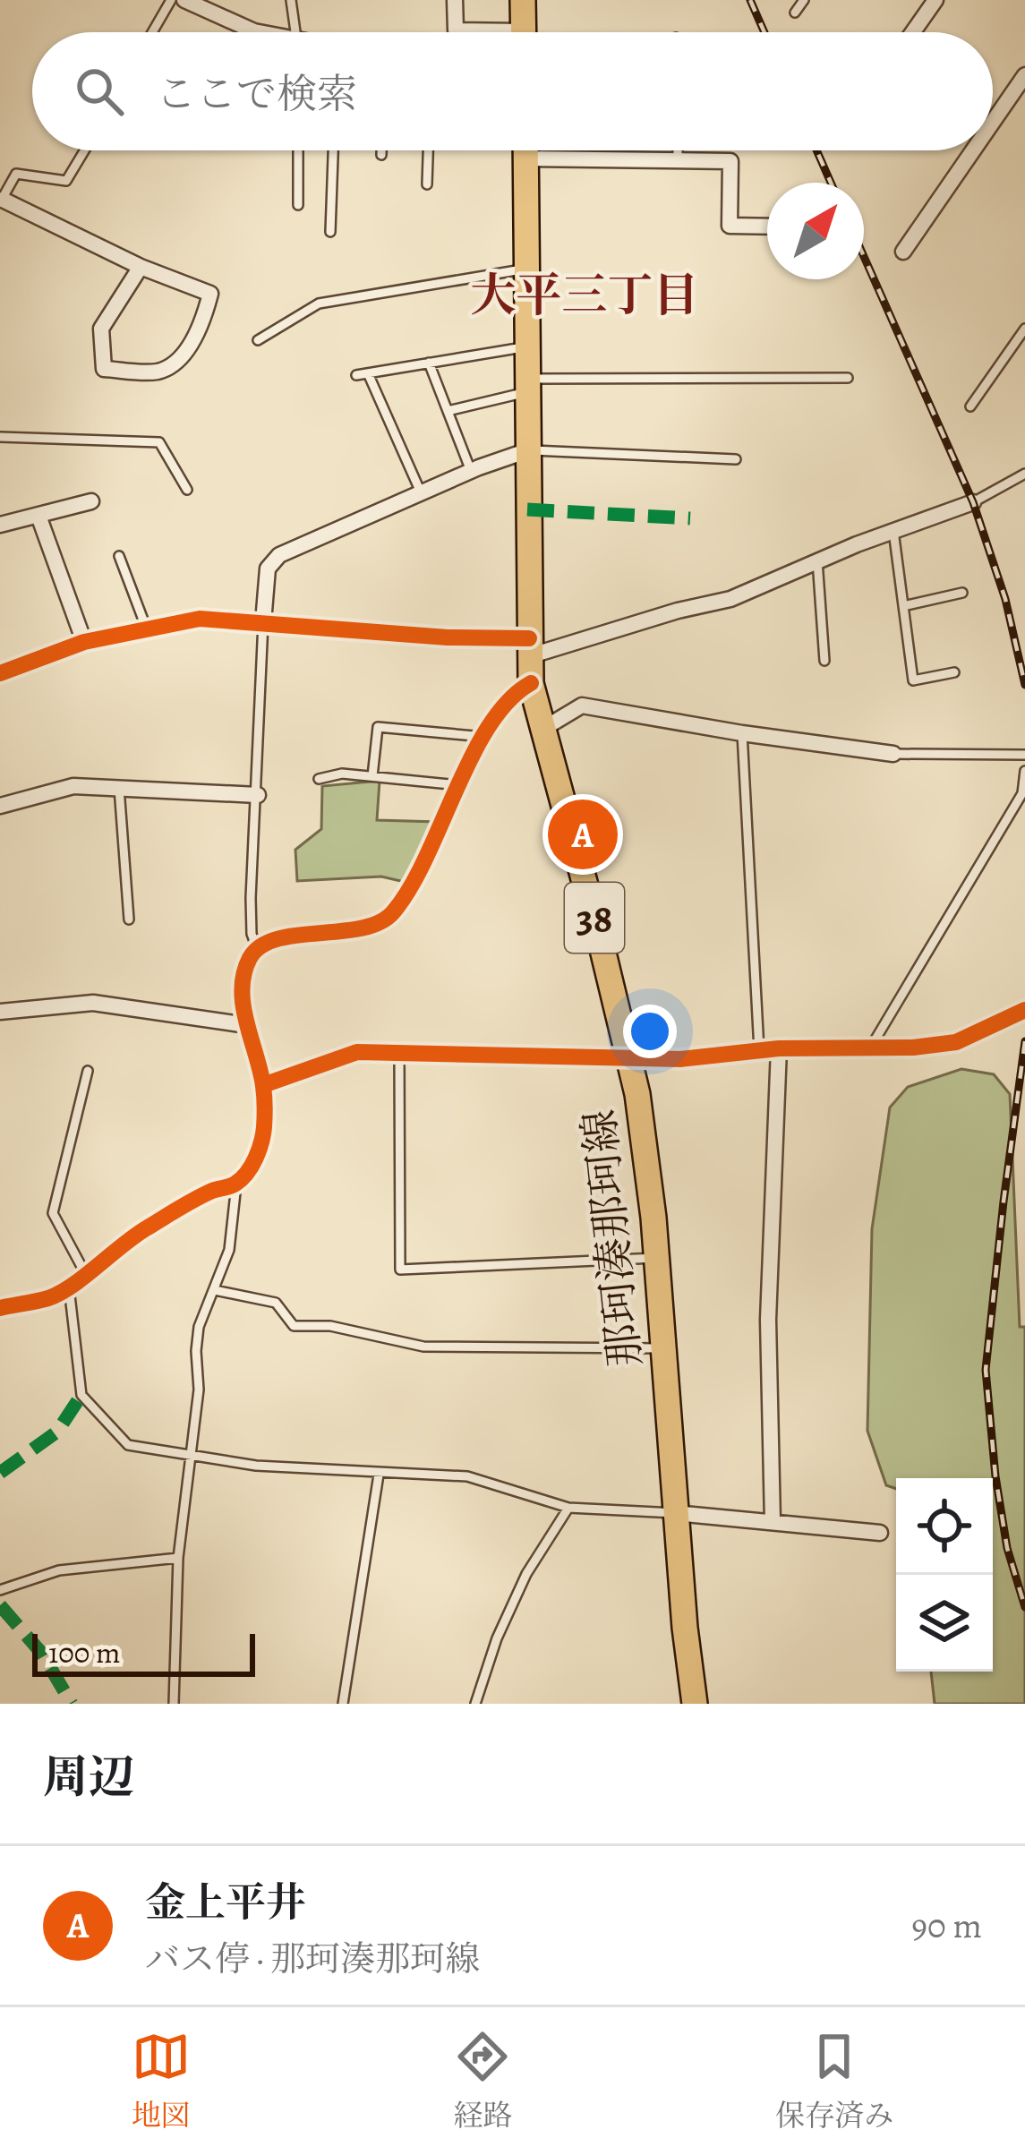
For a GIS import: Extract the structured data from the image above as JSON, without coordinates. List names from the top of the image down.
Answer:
{
  "streets": {
    "main road": ["38", "那珂湊那珂線"]
  },
  "districts": ["大平三丁目"],
  "scale_bar": "100 m",
  "north": "top right",
  "page": {
    "search": "ここで検索",
    "pins": "A",
    "scale": "100 m",
    "heading": "周辺",
    "list": [
      {
        "mark": "A",
        "name": "金上平井",
        "note": "バス停 · 那珂湊那珂線",
        "value": "90 m"
      }
    ],
    "nav": ["地図", "経路", "保存済み"]
  }
}
